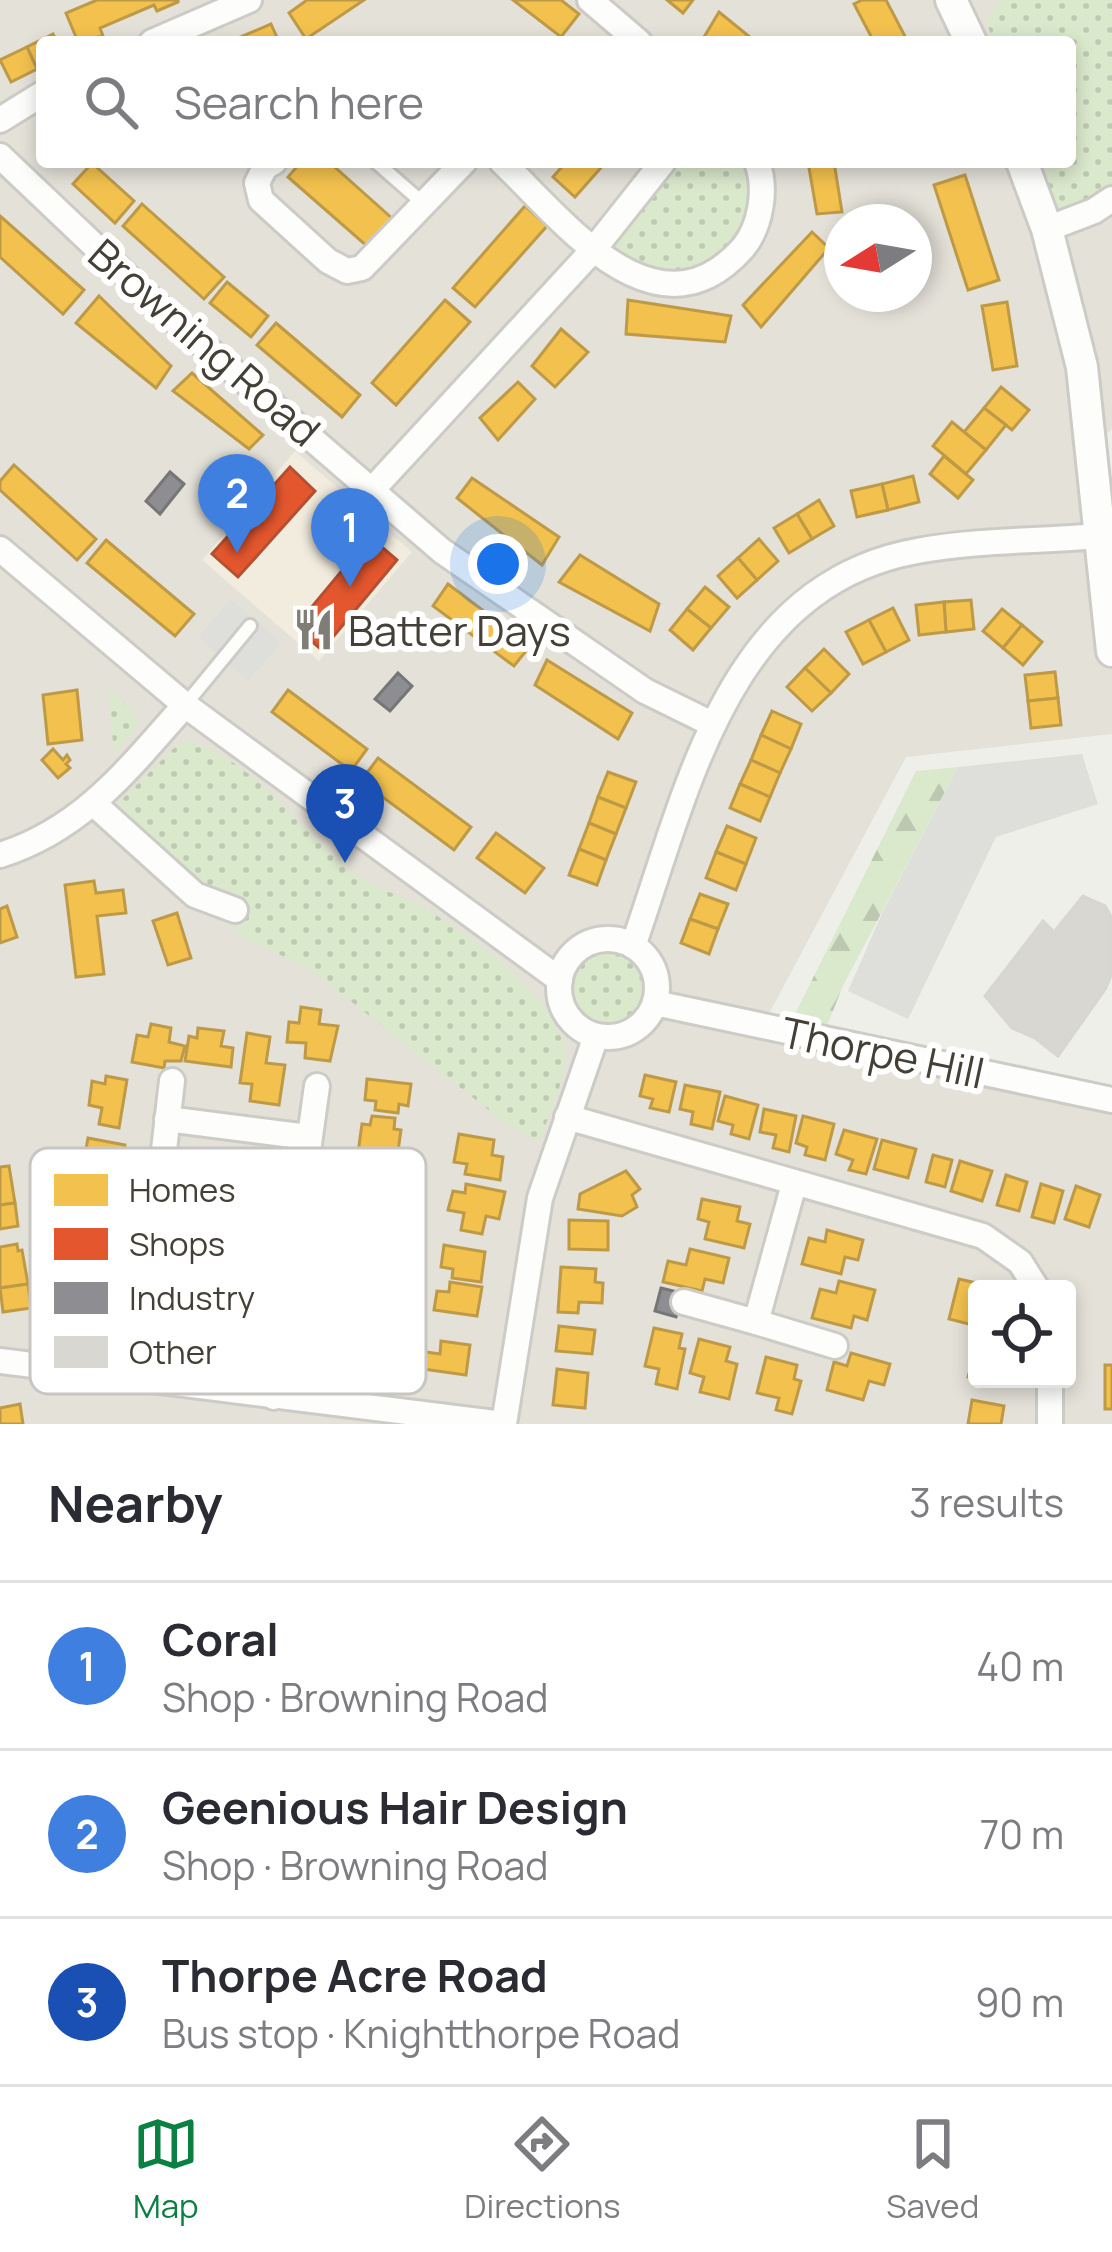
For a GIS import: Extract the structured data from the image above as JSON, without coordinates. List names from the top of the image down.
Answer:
{
  "streets": {
    "street": ["Browning Road", "Thorpe Hill"]
  },
  "places": {
    "restaurant": ["Batter Days"]
  },
  "legend": [
    "Homes",
    "Shops",
    "Industry",
    "Other"
  ],
  "north": "left",
  "page": {
    "search": "Search here",
    "pins": ["2", "1", "3"],
    "heading": ["Nearby", "3 results"],
    "list": [
      {
        "mark": "1",
        "name": "Coral",
        "note": "Shop · Browning Road",
        "value": "40 m"
      },
      {
        "mark": "2",
        "name": "Geenious Hair Design",
        "note": "Shop · Browning Road",
        "value": "70 m"
      },
      {
        "mark": "3",
        "name": "Thorpe Acre Road",
        "note": "Bus stop · Knightthorpe Road",
        "value": "90 m"
      }
    ],
    "nav": ["Map", "Directions", "Saved"]
  }
}
